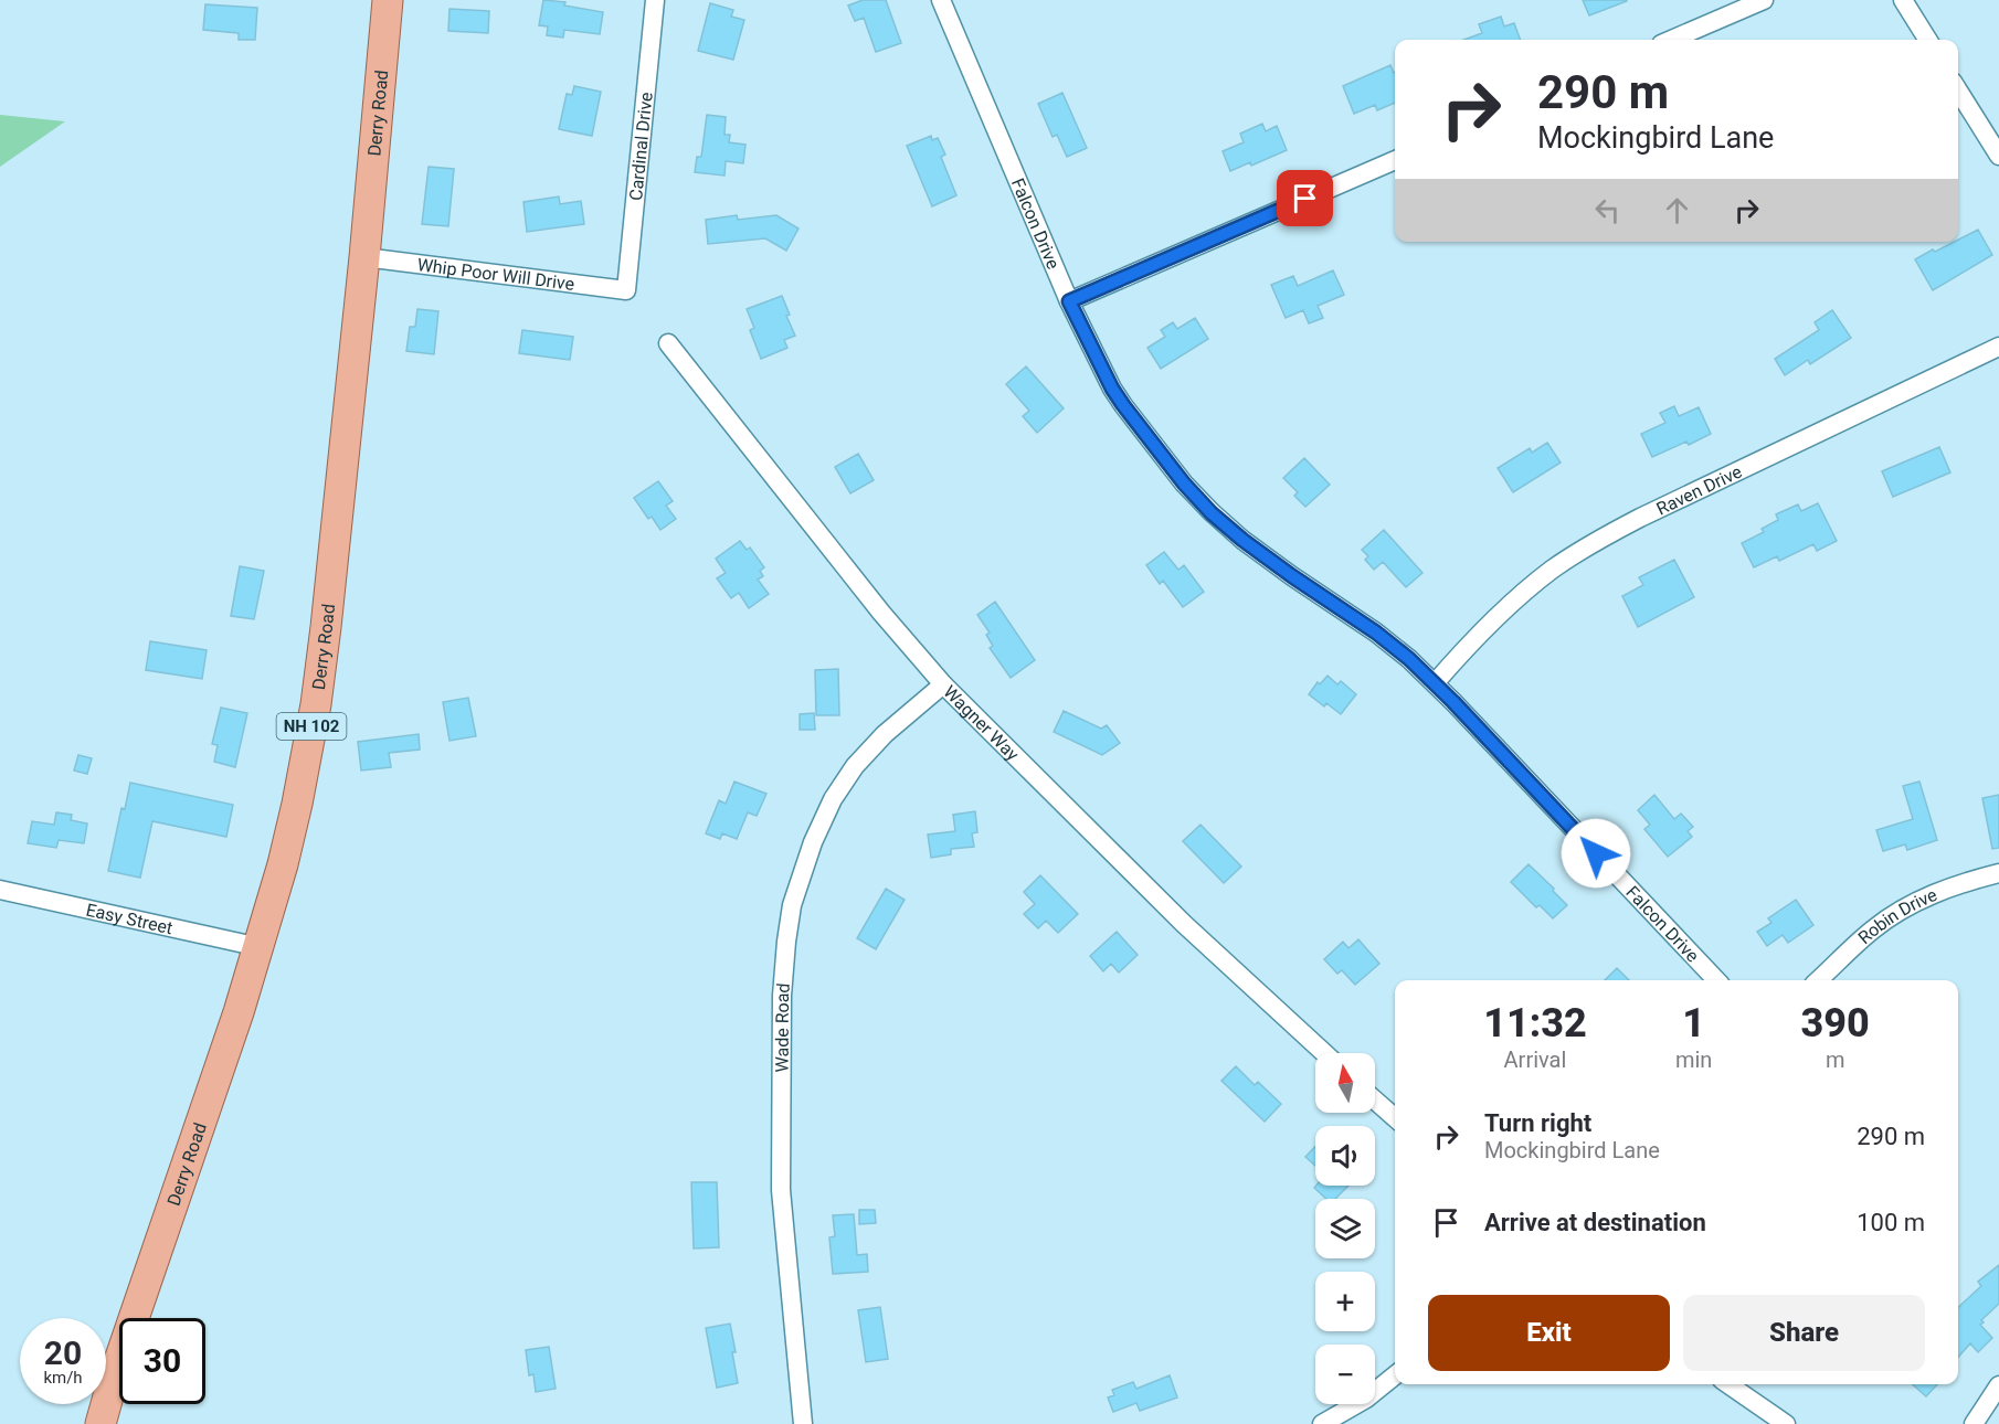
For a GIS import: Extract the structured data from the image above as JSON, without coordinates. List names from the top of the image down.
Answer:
{
  "streets": {
    "main road": ["Derry Road", "NH 102"],
    "street": [
      "Cardinal Drive",
      "Falcon Drive",
      "Whip Poor Will Drive",
      "Raven Drive",
      "Wagner Way",
      "Easy Street",
      "Robin Drive",
      "Wade Road"
    ]
  },
  "crossings": [
    ["Derry Road", "Whip Poor Will Drive"],
    ["Derry Road", "Easy Street"],
    ["Cardinal Drive", "Whip Poor Will Drive"],
    ["Falcon Drive", "Raven Drive"],
    ["Wagner Way", "Wade Road"]
  ],
  "north": "top",
  "page": {
    "turn": ["290 m", "Mockingbird Lane"],
    "eta": [
      "11:32",
      "Arrival",
      "1",
      "min",
      "390",
      "m"
    ],
    "map_buttons": ["+", "−"],
    "list": [
      {
        "name": "Turn right",
        "note": "Mockingbird Lane",
        "value": "290 m"
      },
      {
        "name": "Arrive at destination",
        "value": "100 m"
      }
    ],
    "buttons": ["Exit", "Share"],
    "speed": "20 km/h",
    "limit": "30"
  }
}
